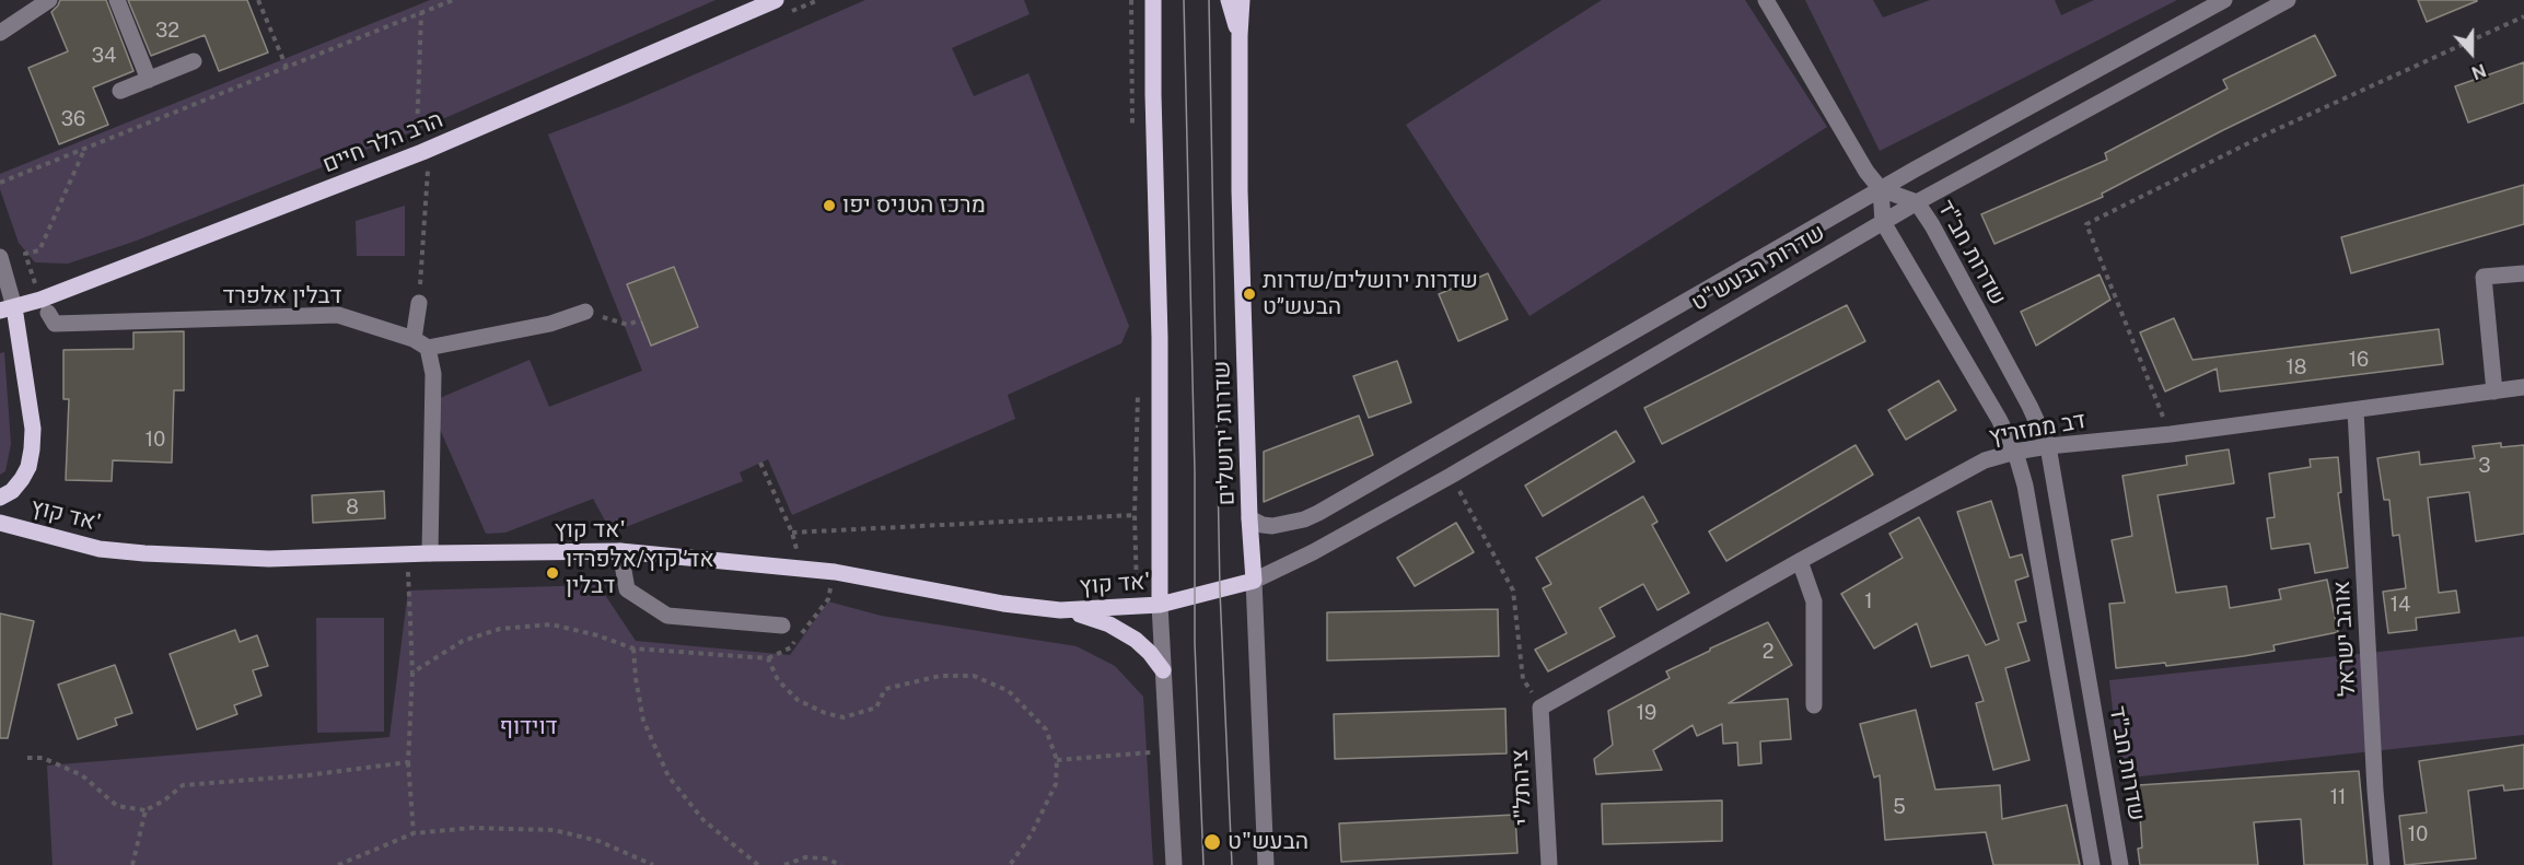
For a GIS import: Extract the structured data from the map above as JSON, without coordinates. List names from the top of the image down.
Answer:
{
  "streets": {
    "main road": ["הרב הלר חיים", "שדרות ירושלים", "אד קוץ'"],
    "street": [
      "שדרות חב\"ד",
      "שדרות הבעש\"ט",
      "דבלין אלפרד",
      "דב ממזריץ",
      "אוהב ישראל",
      "ציהתל\"י"
    ]
  },
  "crossings": [
    ["שדרות חב\"ד", "שדרות הבעש\"ט"],
    ["שדרות חב\"ד", "דב ממזריץ"],
    ["שדרות הבעש\"ט", "שדרות ירושלים"],
    ["שדרות הבעש\"ט", "אד קוץ'"],
    ["דב ממזריץ", "אוהב ישראל"],
    ["דב ממזריץ", "ציהתל\"י"],
    ["שדרות ירושלים", "אד קוץ'"]
  ],
  "parks": ["דוידוף"],
  "places": [
    "מרכז הטניס יפו",
    "שדרות ירושלים/שדרות הבעש״ט",
    "אד׳ קוץ/אלפרדו דבלין",
    "הבעש\"ט"
  ],
  "house_numbers": [
    "32",
    "34",
    "36",
    "16",
    "18",
    "10",
    "3",
    "8",
    "1",
    "14",
    "2",
    "19",
    "11",
    "5",
    "10"
  ],
  "north": "bottom"
}
